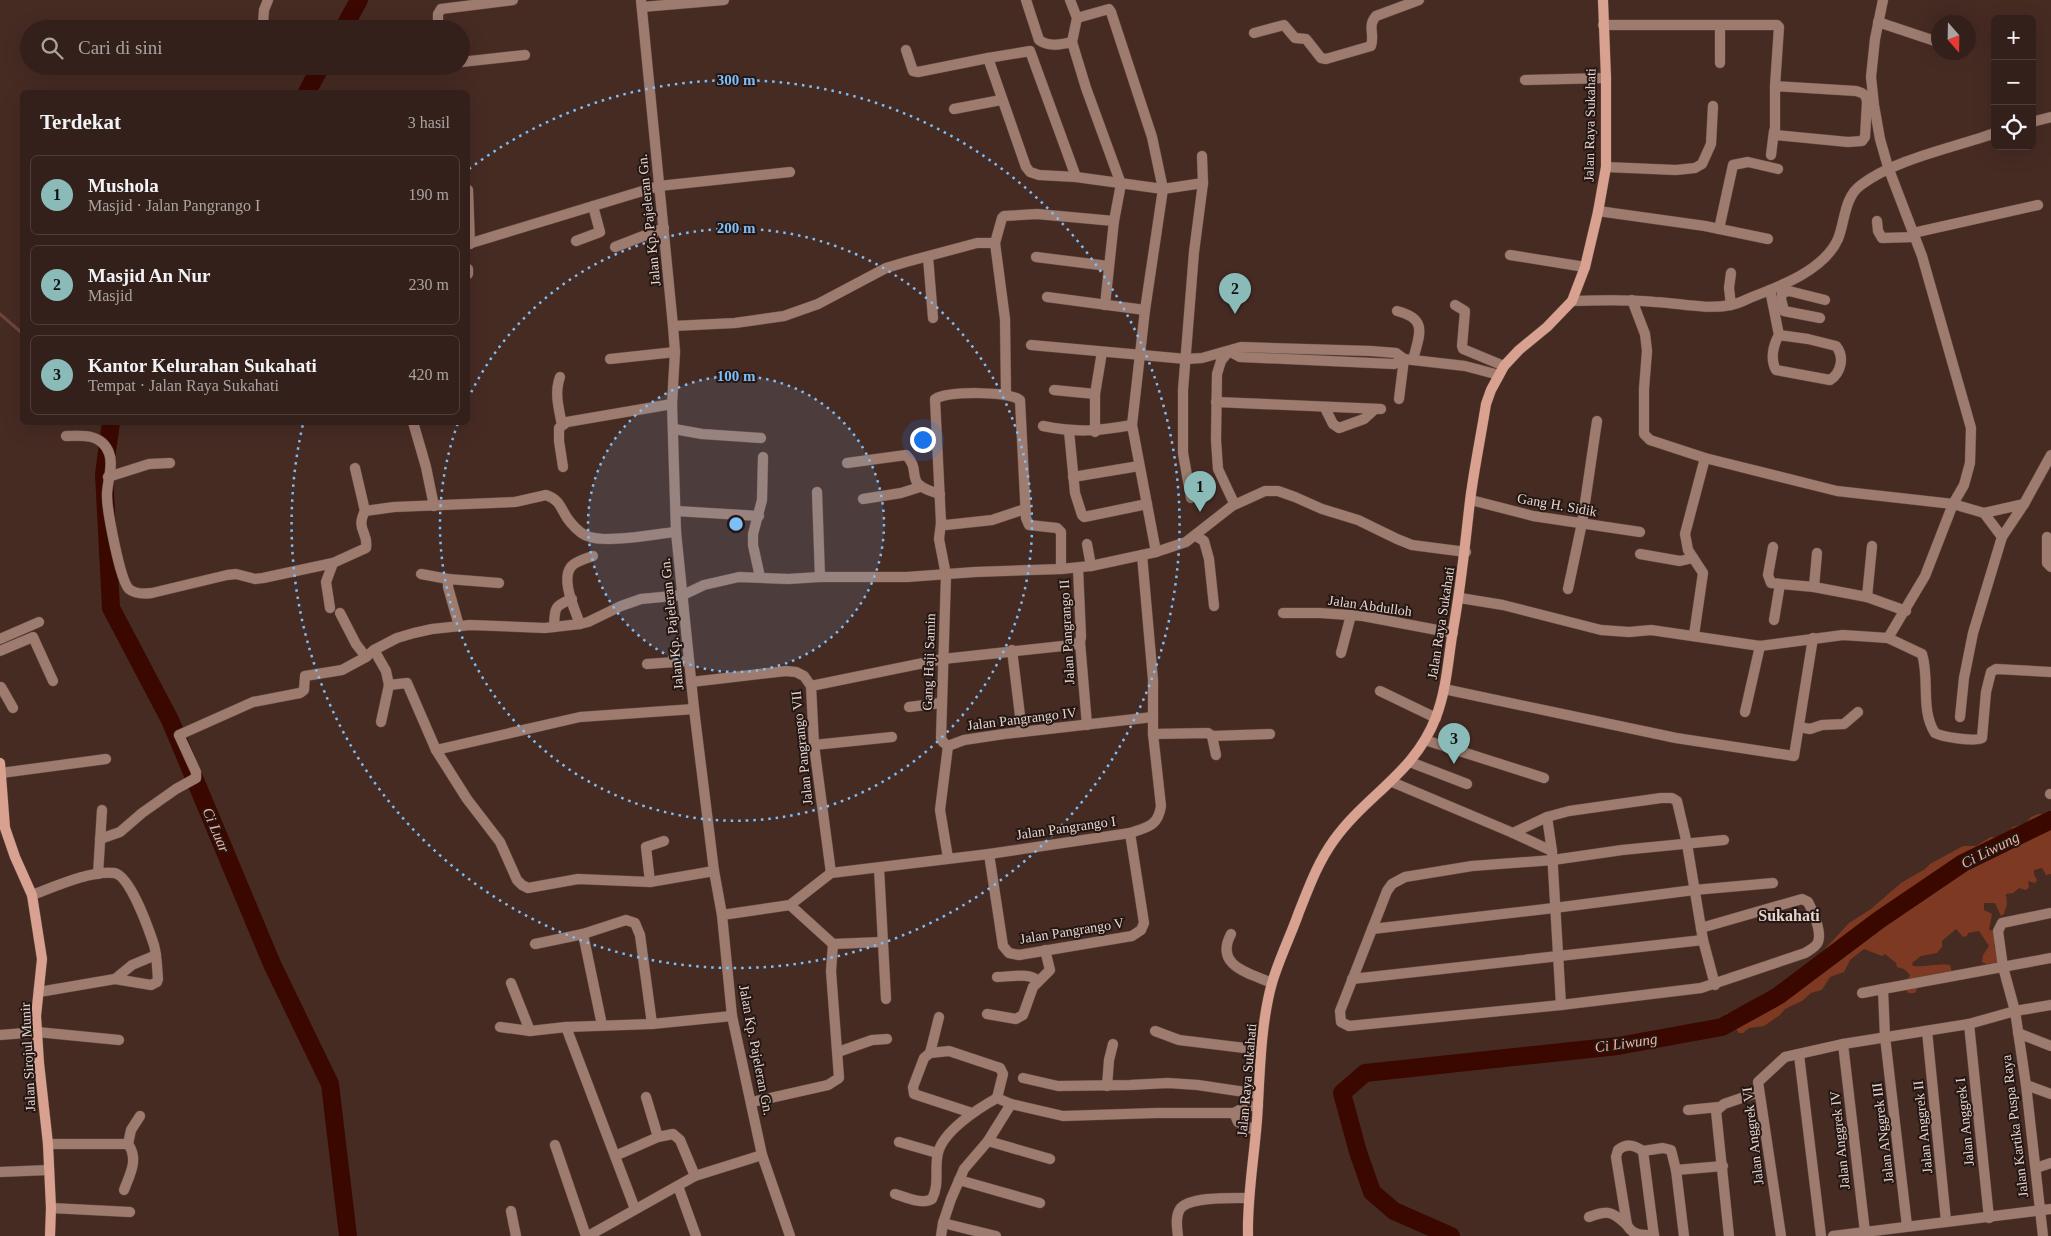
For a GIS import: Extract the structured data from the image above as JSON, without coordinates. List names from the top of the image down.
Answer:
{
  "streets": {
    "main road": ["Jalan Raya Sukahati", "Jalan Sirojul Munir"],
    "street": [
      "Jalan Kp. Pajeleran Gn.",
      "Gang H. Sidik",
      "Jalan Abdulloh",
      "Jalan Pangrango II",
      "Gang Haji Samin",
      "Jalan Pangrango IV",
      "Jalan Pangrango VII",
      "Jalan Pangrango I",
      "Jalan Pangrango V",
      "Jalan Anggrek I",
      "Jalan Kartika Puspa Raya",
      "Jalan Anggrek II",
      "Jalan ANggrek III",
      "Jalan Anggrek VI",
      "Jalan Anggrek IV"
    ]
  },
  "crossings": [
    ["Jalan Raya Sukahati", "Gang H. Sidik"],
    ["Jalan Raya Sukahati", "Jalan Abdulloh"],
    ["Jalan Kp. Pajeleran Gn.", "Jalan Pangrango VII"],
    ["Jalan Pangrango II", "Jalan Pangrango IV"],
    ["Gang Haji Samin", "Jalan Pangrango IV"],
    ["Jalan Pangrango IV", "Jalan Pangrango I"],
    ["Jalan Pangrango VII", "Jalan Pangrango I"],
    ["Jalan Pangrango I", "Jalan Pangrango V"],
    ["Jalan Anggrek I", "Jalan Anggrek VI"],
    ["Jalan Kartika Puspa Raya", "Jalan Anggrek VI"],
    ["Jalan Anggrek II", "Jalan Anggrek VI"],
    ["Jalan ANggrek III", "Jalan Anggrek VI"],
    ["Jalan Anggrek VI", "Jalan Anggrek IV"]
  ],
  "districts": ["Sukahati"],
  "water": ["Ci Luar", "Ci Liwung"],
  "north": "bottom",
  "page": {
    "map_buttons": ["+", "−"],
    "search": "Cari di sini",
    "heading": ["Terdekat", "3 hasil"],
    "list": [
      {
        "mark": "1",
        "name": "Mushola",
        "note": "Masjid · Jalan Pangrango I",
        "value": "190 m"
      },
      {
        "mark": "2",
        "name": "Masjid An Nur",
        "note": "Masjid",
        "value": "230 m"
      },
      {
        "mark": "3",
        "name": "Kantor Kelurahan Sukahati",
        "note": "Tempat · Jalan Raya Sukahati",
        "value": "420 m"
      }
    ],
    "pins": ["2", "1", "3"]
  },
  "rings": ["300 m", "200 m", "100 m"]
}
